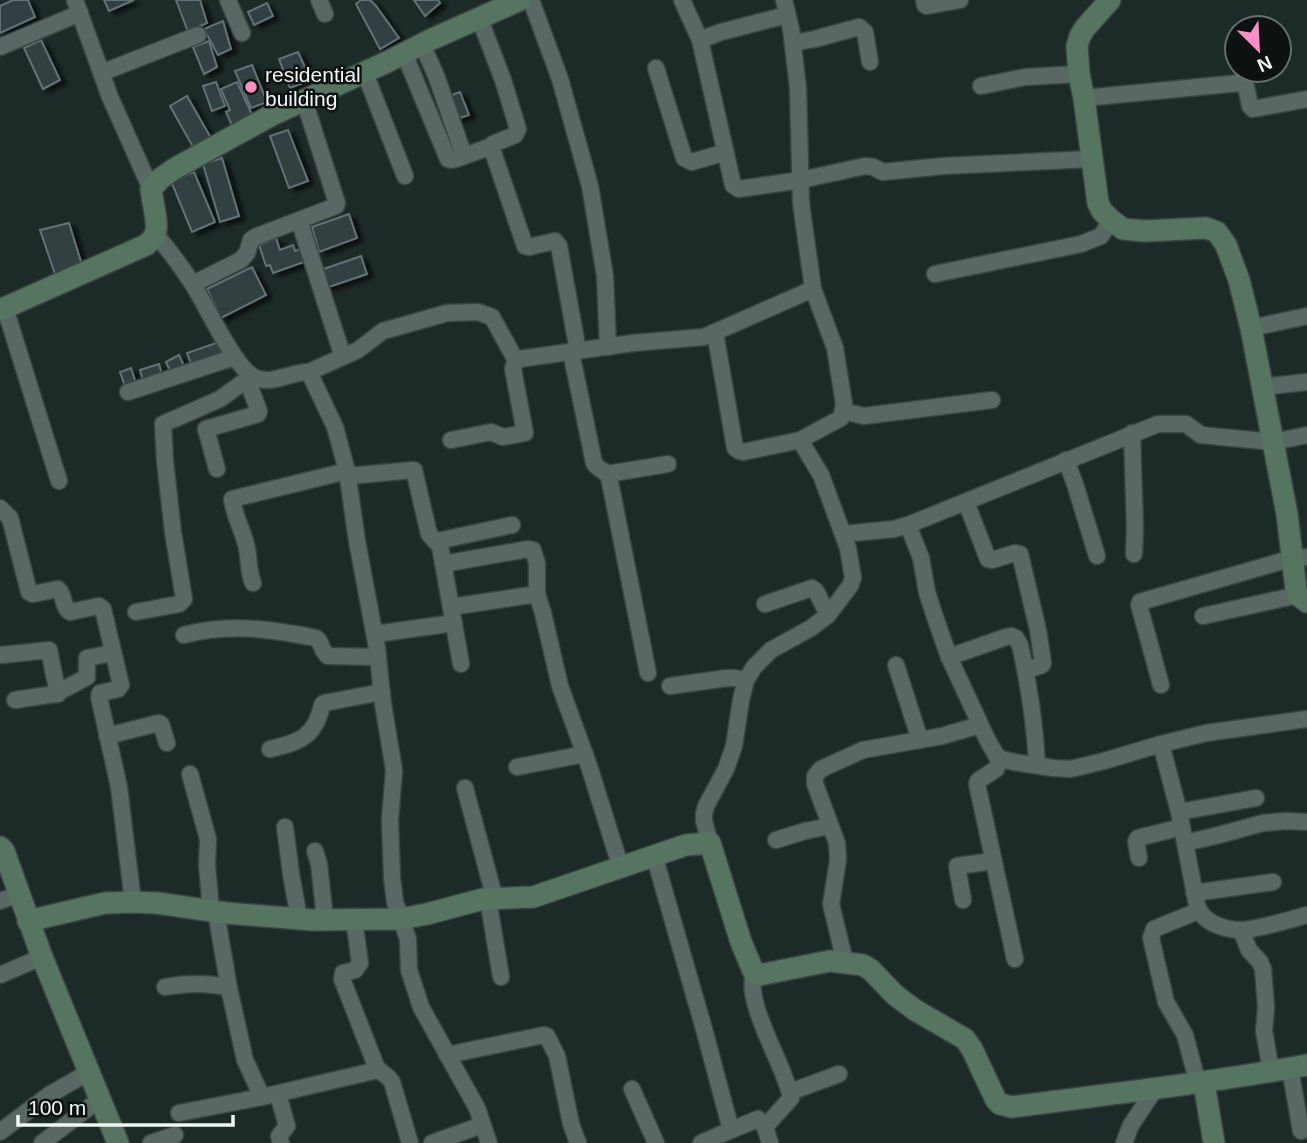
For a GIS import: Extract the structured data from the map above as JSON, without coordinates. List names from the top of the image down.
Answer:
{
  "places": ["residential building"],
  "scale_bar": "100 m",
  "north": "bottom right"
}
